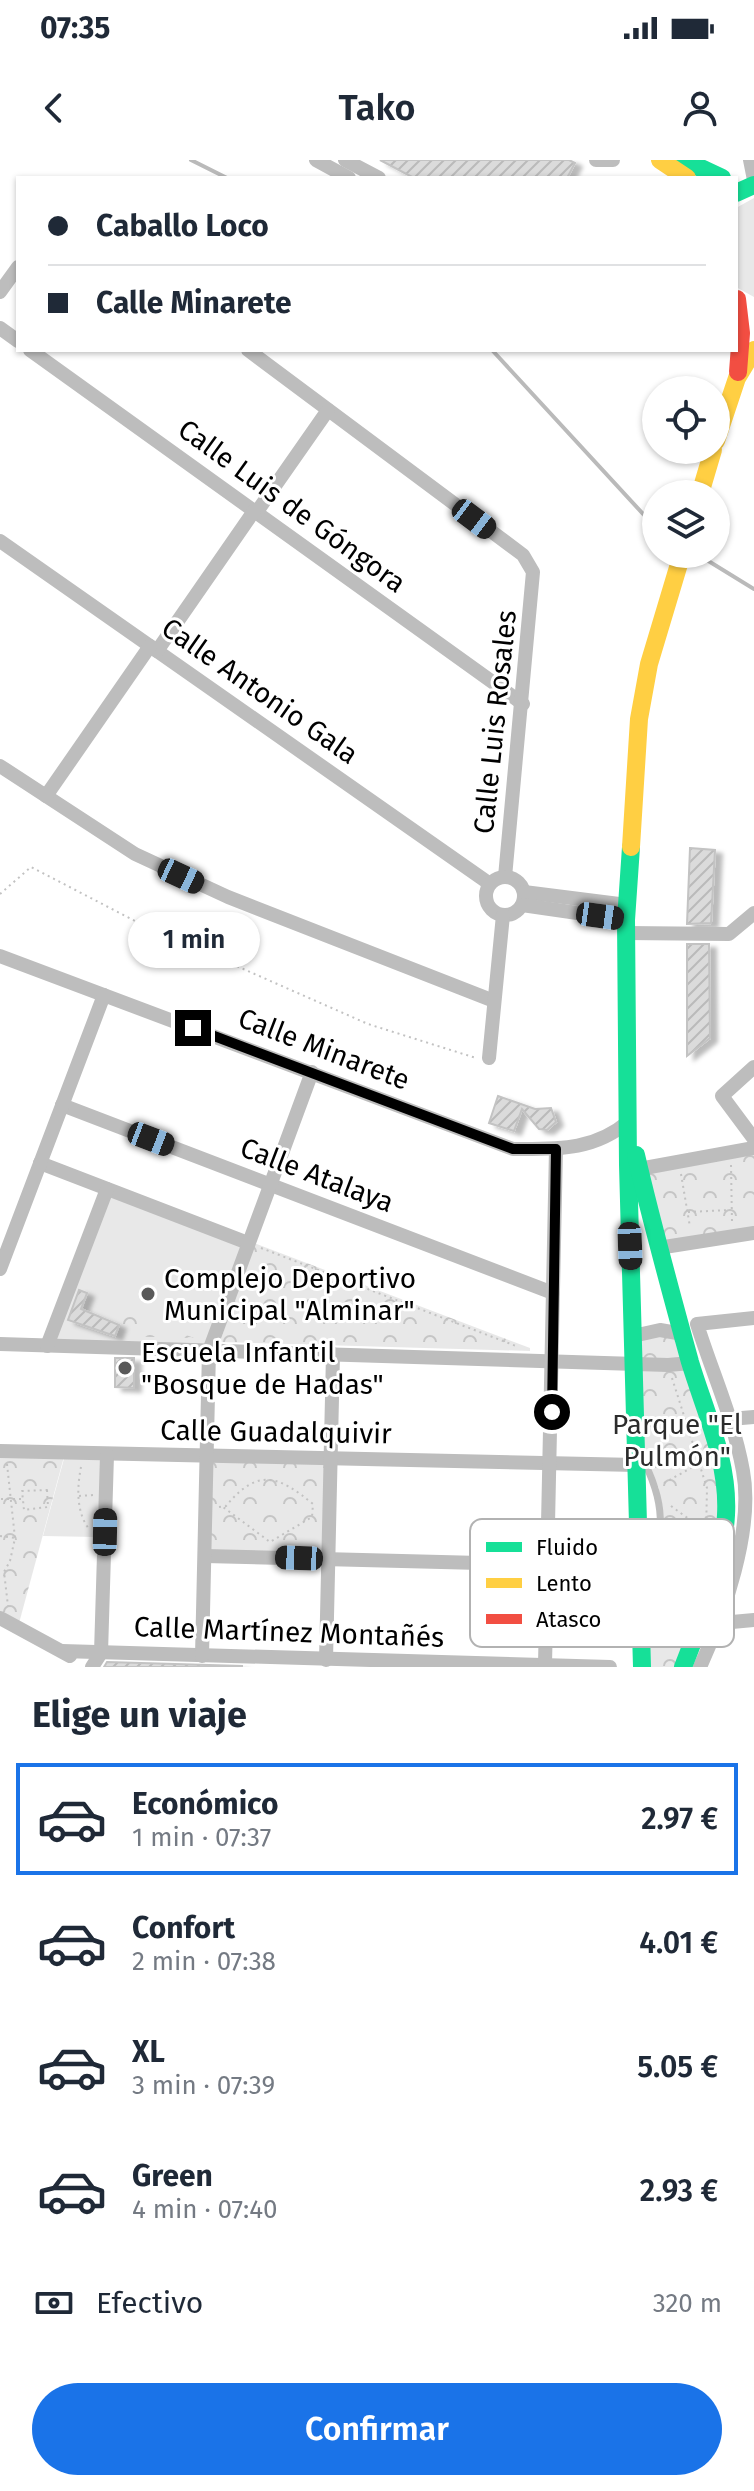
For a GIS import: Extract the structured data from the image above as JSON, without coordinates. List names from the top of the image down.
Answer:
{
  "streets": {
    "street": [
      "Calle Luis de Góngora",
      "Calle Antonio Gala",
      "Calle Luis Rosales",
      "Calle Minarete",
      "Calle Atalaya",
      "Calle Guadalquivir",
      "Calle Martínez Montañés"
    ]
  },
  "crossings": [
    ["Calle Luis de Góngora", "Calle Luis Rosales"],
    ["Calle Antonio Gala", "Calle Luis Rosales"]
  ],
  "parks": ["Parque \"El Pulmón\""],
  "places": ["Complejo Deportivo Municipal \"Alminar\"", "Escuela Infantil \"Bosque de Hadas\""],
  "legend": ["Fluido", "Lento", "Atasco"],
  "page": {
    "status": "07:35",
    "header": "Tako",
    "banner": ["Caballo Loco", "Calle Minarete"],
    "bubble": "1 min",
    "heading": "Elige un viaje",
    "list": [
      {
        "name": "Económico",
        "note": "1 min · 07:37",
        "value": "2.97 €"
      },
      {
        "name": "Confort",
        "note": "2 min · 07:38",
        "value": "4.01 €"
      },
      {
        "name": "XL",
        "note": "3 min · 07:39",
        "value": "5.05 €"
      },
      {
        "name": "Green",
        "note": "4 min · 07:40",
        "value": "2.93 €"
      }
    ],
    "pay": ["Efectivo", "320 m"],
    "buttons": "Confirmar"
  }
}
